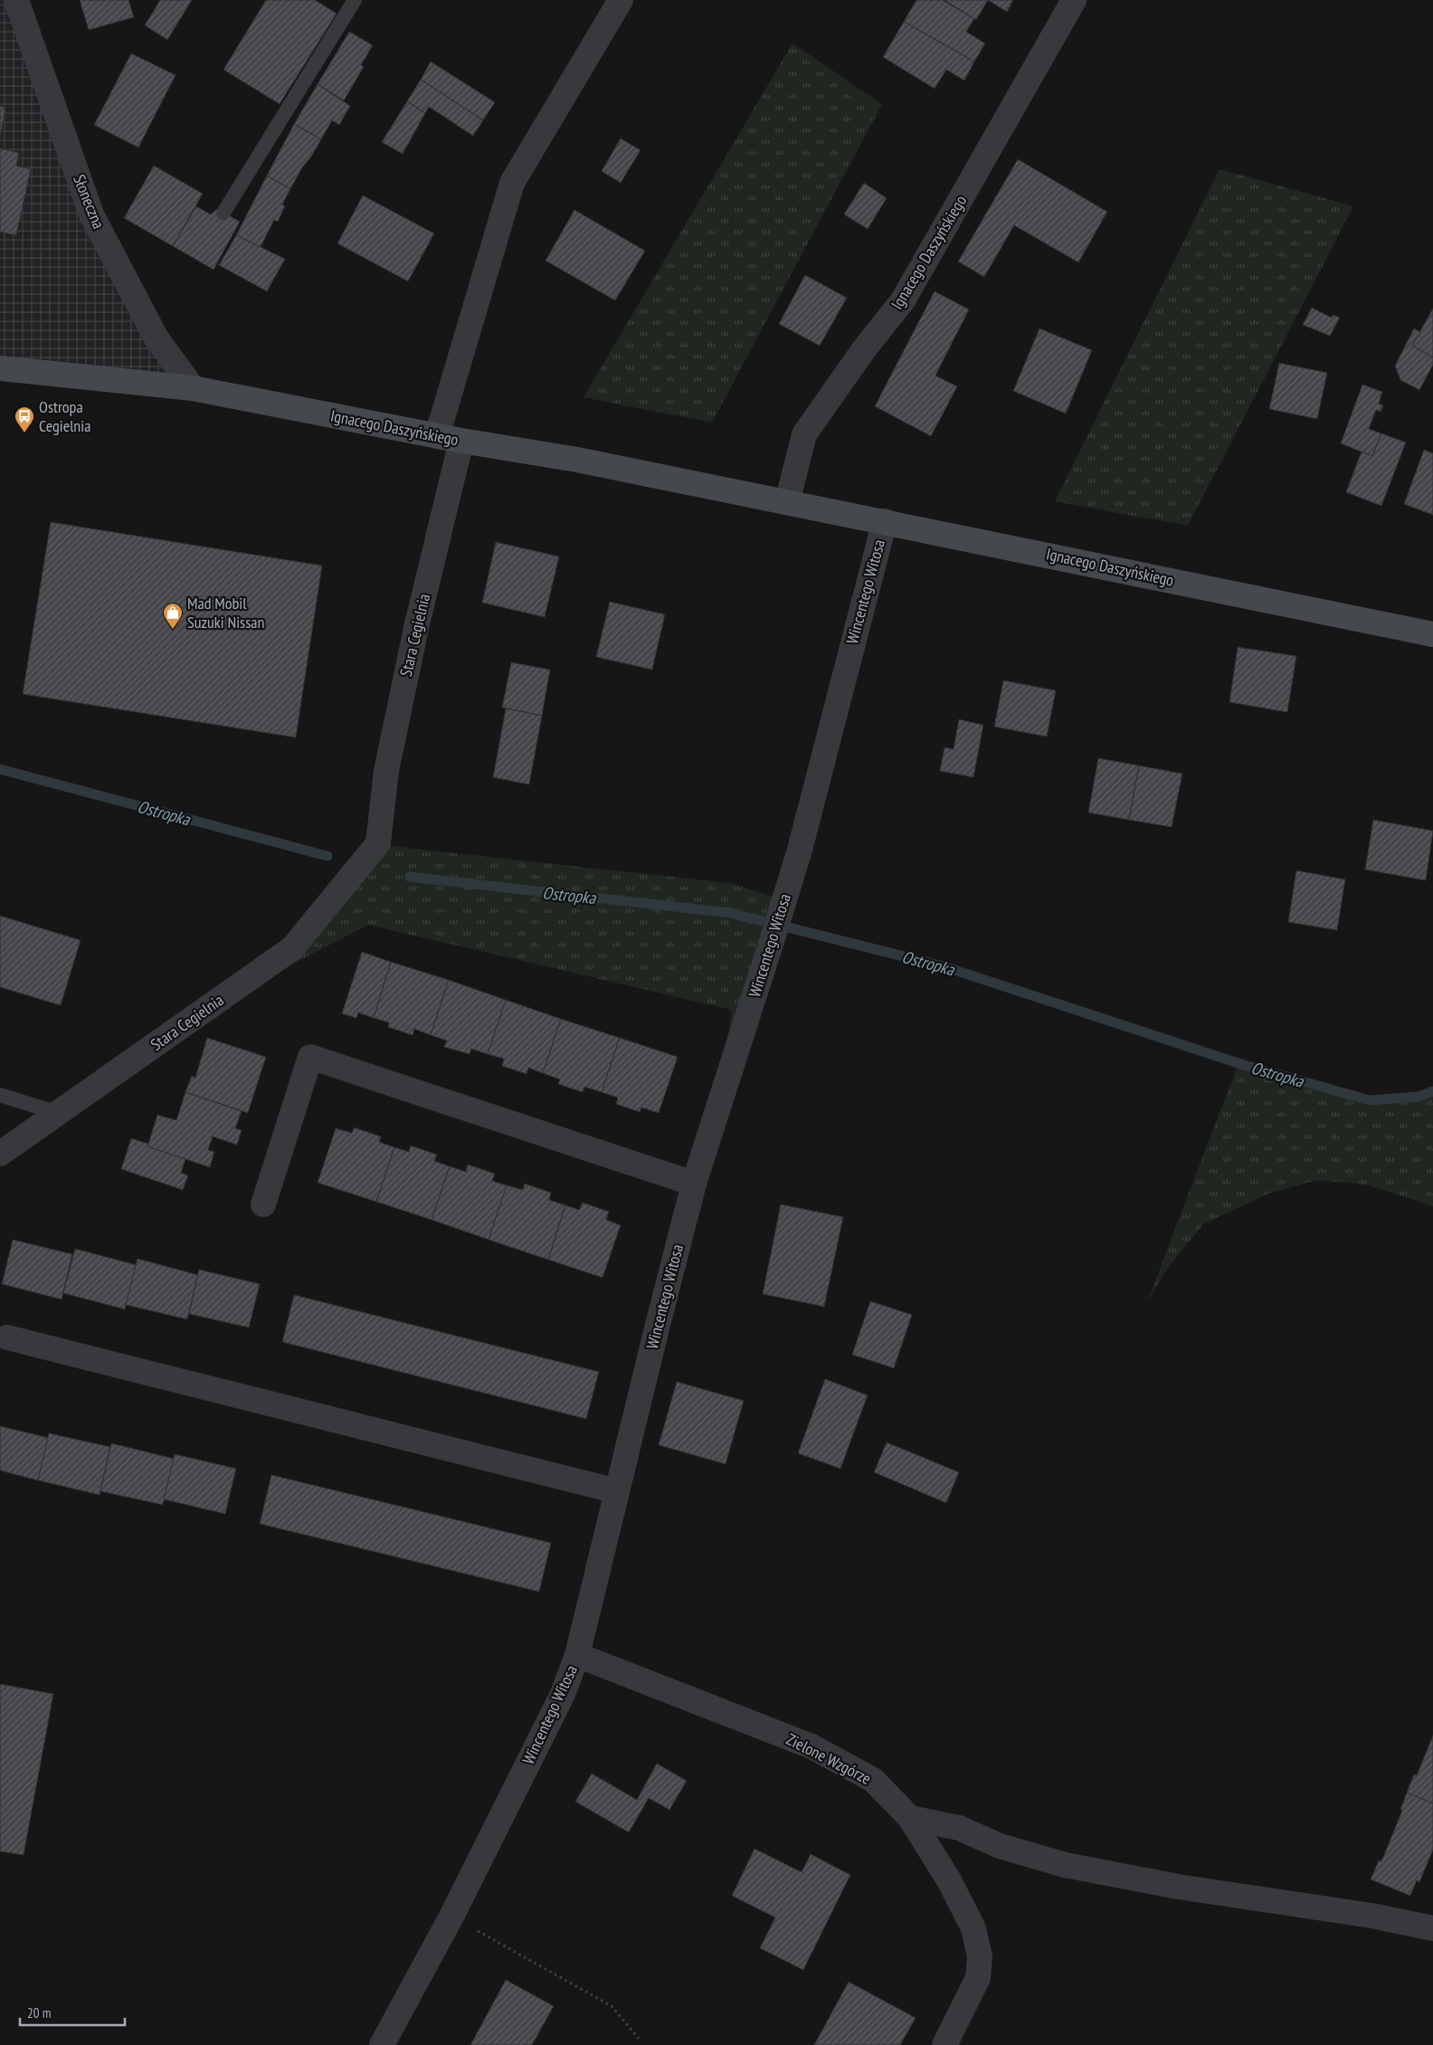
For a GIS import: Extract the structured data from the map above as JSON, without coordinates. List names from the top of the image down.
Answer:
{
  "streets": {
    "main road": ["Ignacego Daszyńskiego"],
    "street": [
      "Słoneczna",
      "Wincentego Witosa",
      "Stara Cegielnia",
      "Zielone Wzgórze"
    ]
  },
  "crossings": [
    ["Słoneczna", "Ignacego Daszyńskiego"],
    ["Ignacego Daszyńskiego", "Wincentego Witosa"],
    ["Ignacego Daszyńskiego", "Stara Cegielnia"],
    ["Wincentego Witosa", "Zielone Wzgórze"]
  ],
  "water": ["Ostropka"],
  "places": {
    "bus stop": ["Ostropa Cegielnia"],
    "shop": ["Mad Mobil Suzuki Nissan"]
  },
  "scale_bar": "20 m"
}
